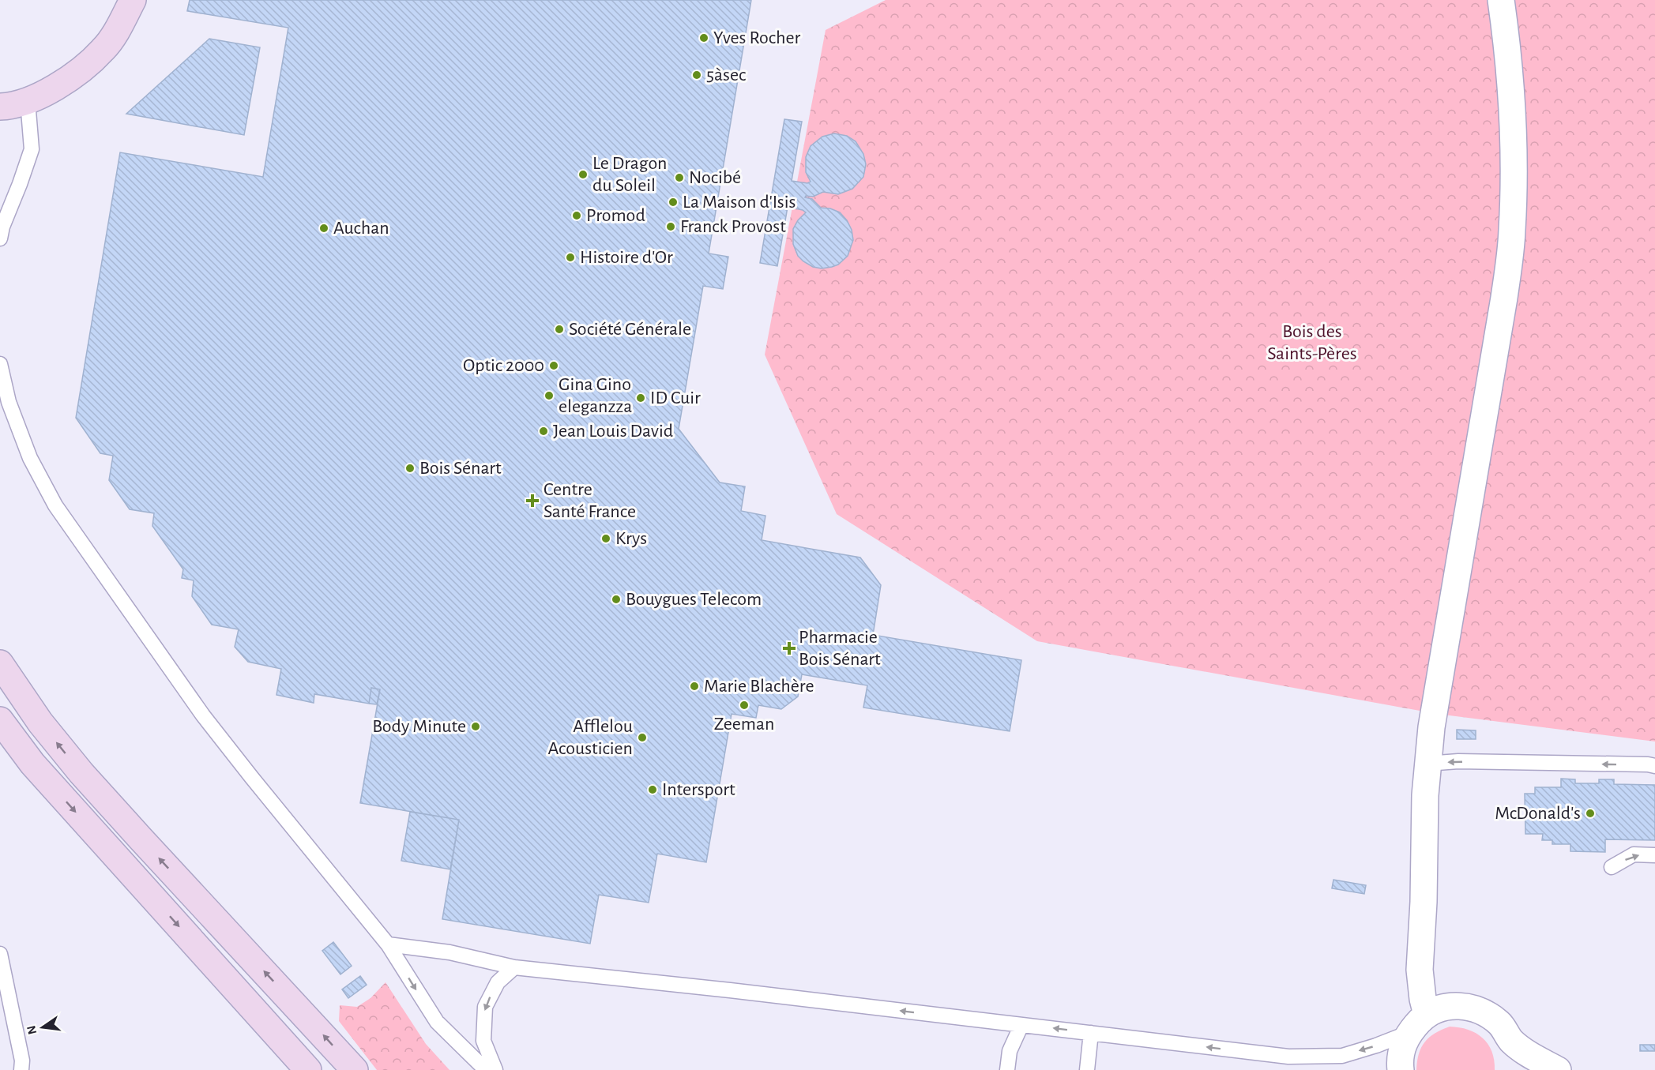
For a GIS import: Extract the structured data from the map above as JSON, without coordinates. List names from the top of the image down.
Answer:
{
  "parks": ["Bois des Saints-Pères"],
  "places": {
    "other": [
      "Yves Rocher",
      "5àsec",
      "Le Dragon du Soleil",
      "Nocibé",
      "La Maison d'Isis",
      "Promod",
      "Franck Provost",
      "Auchan",
      "Histoire d'Or",
      "Société Générale",
      "Optic 2000",
      "Gina Gino eleganzza",
      "ID Cuir",
      "Jean Louis David",
      "Bois Sénart",
      "Krys",
      "Bouygues Telecom",
      "Marie Blachère",
      "Zeeman",
      "Body Minute",
      "Afflelou Acousticien",
      "Intersport",
      "McDonald's"
    ],
    "health": ["Centre Santé France", "Pharmacie Bois Sénart"]
  },
  "north": "left"
}
